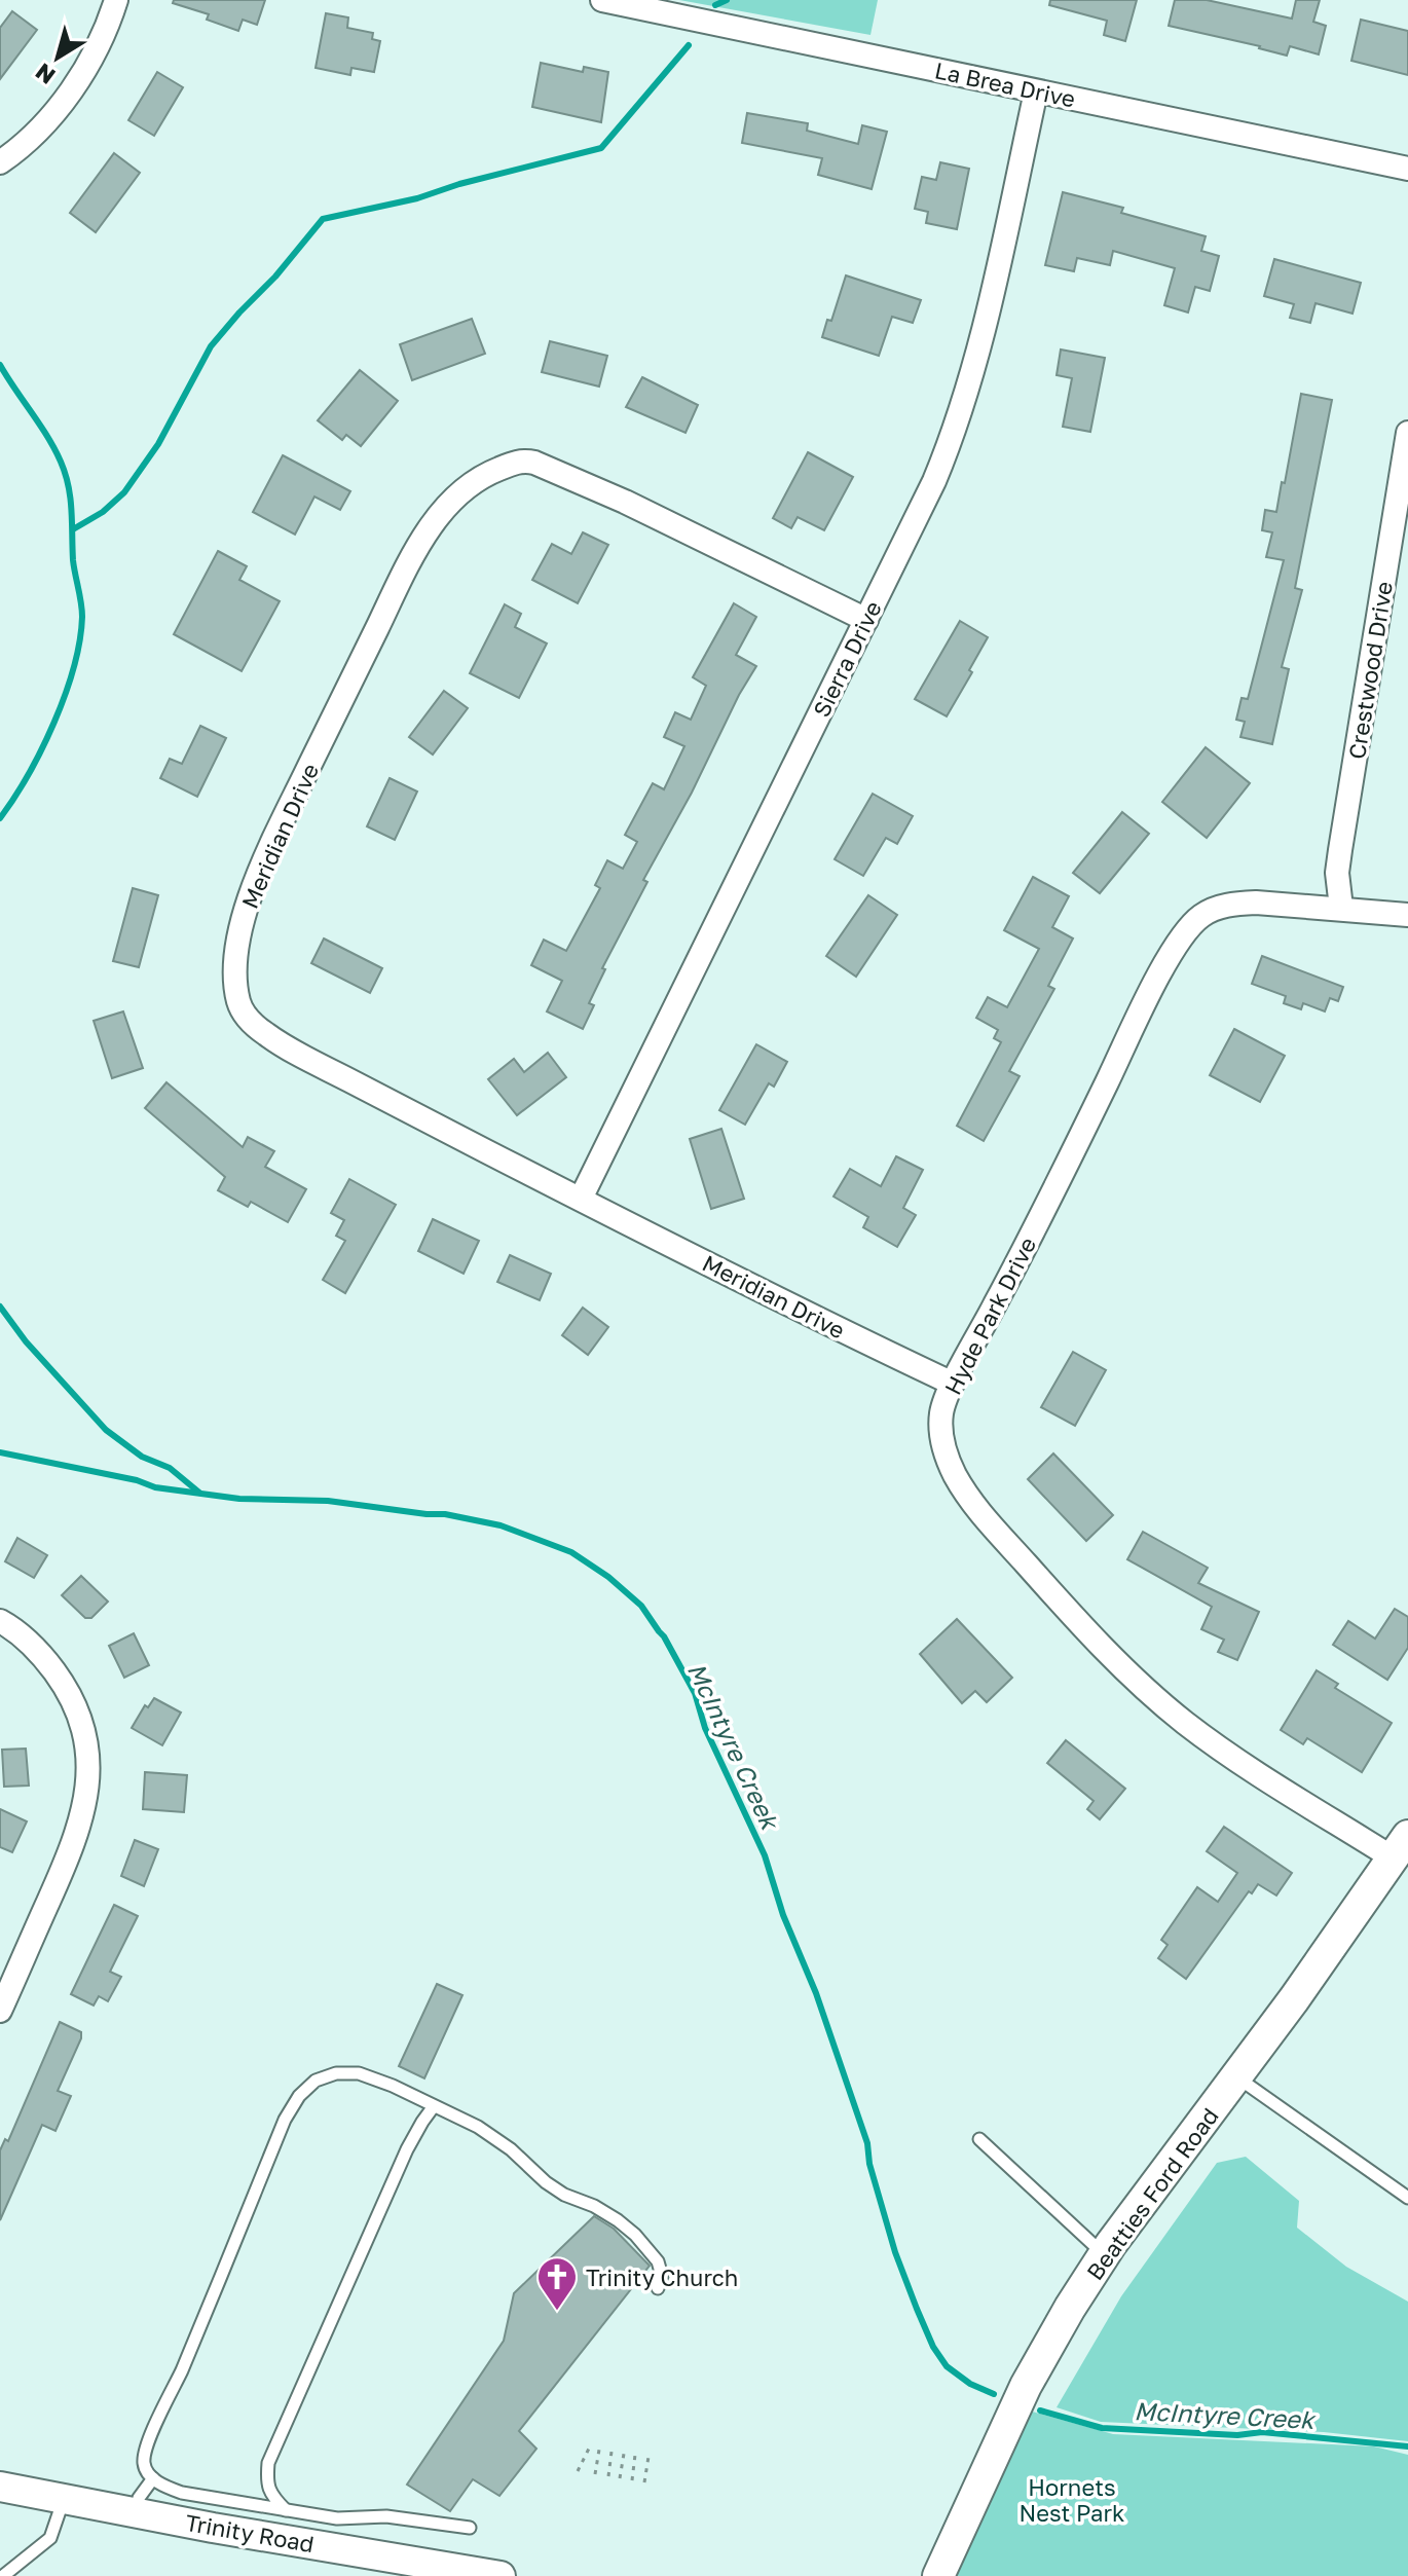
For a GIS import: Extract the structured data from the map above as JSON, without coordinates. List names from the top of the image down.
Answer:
{
  "streets": {
    "main road": ["Beatties Ford Road"],
    "street": [
      "La Brea Drive",
      "Sierra Drive",
      "Crestwood Drive",
      "Meridian Drive",
      "Hyde Park Drive",
      "Trinity Road"
    ]
  },
  "crossings": [
    ["La Brea Drive", "Sierra Drive"],
    ["Sierra Drive", "Meridian Drive"],
    ["Crestwood Drive", "Hyde Park Drive"],
    ["Meridian Drive", "Hyde Park Drive"],
    ["Hyde Park Drive", "Beatties Ford Road"]
  ],
  "water": ["McIntyre Creek"],
  "parks": ["Hornets Nest Park"],
  "places": {
    "church": ["Trinity Church"]
  },
  "north": "bottom left"
}
